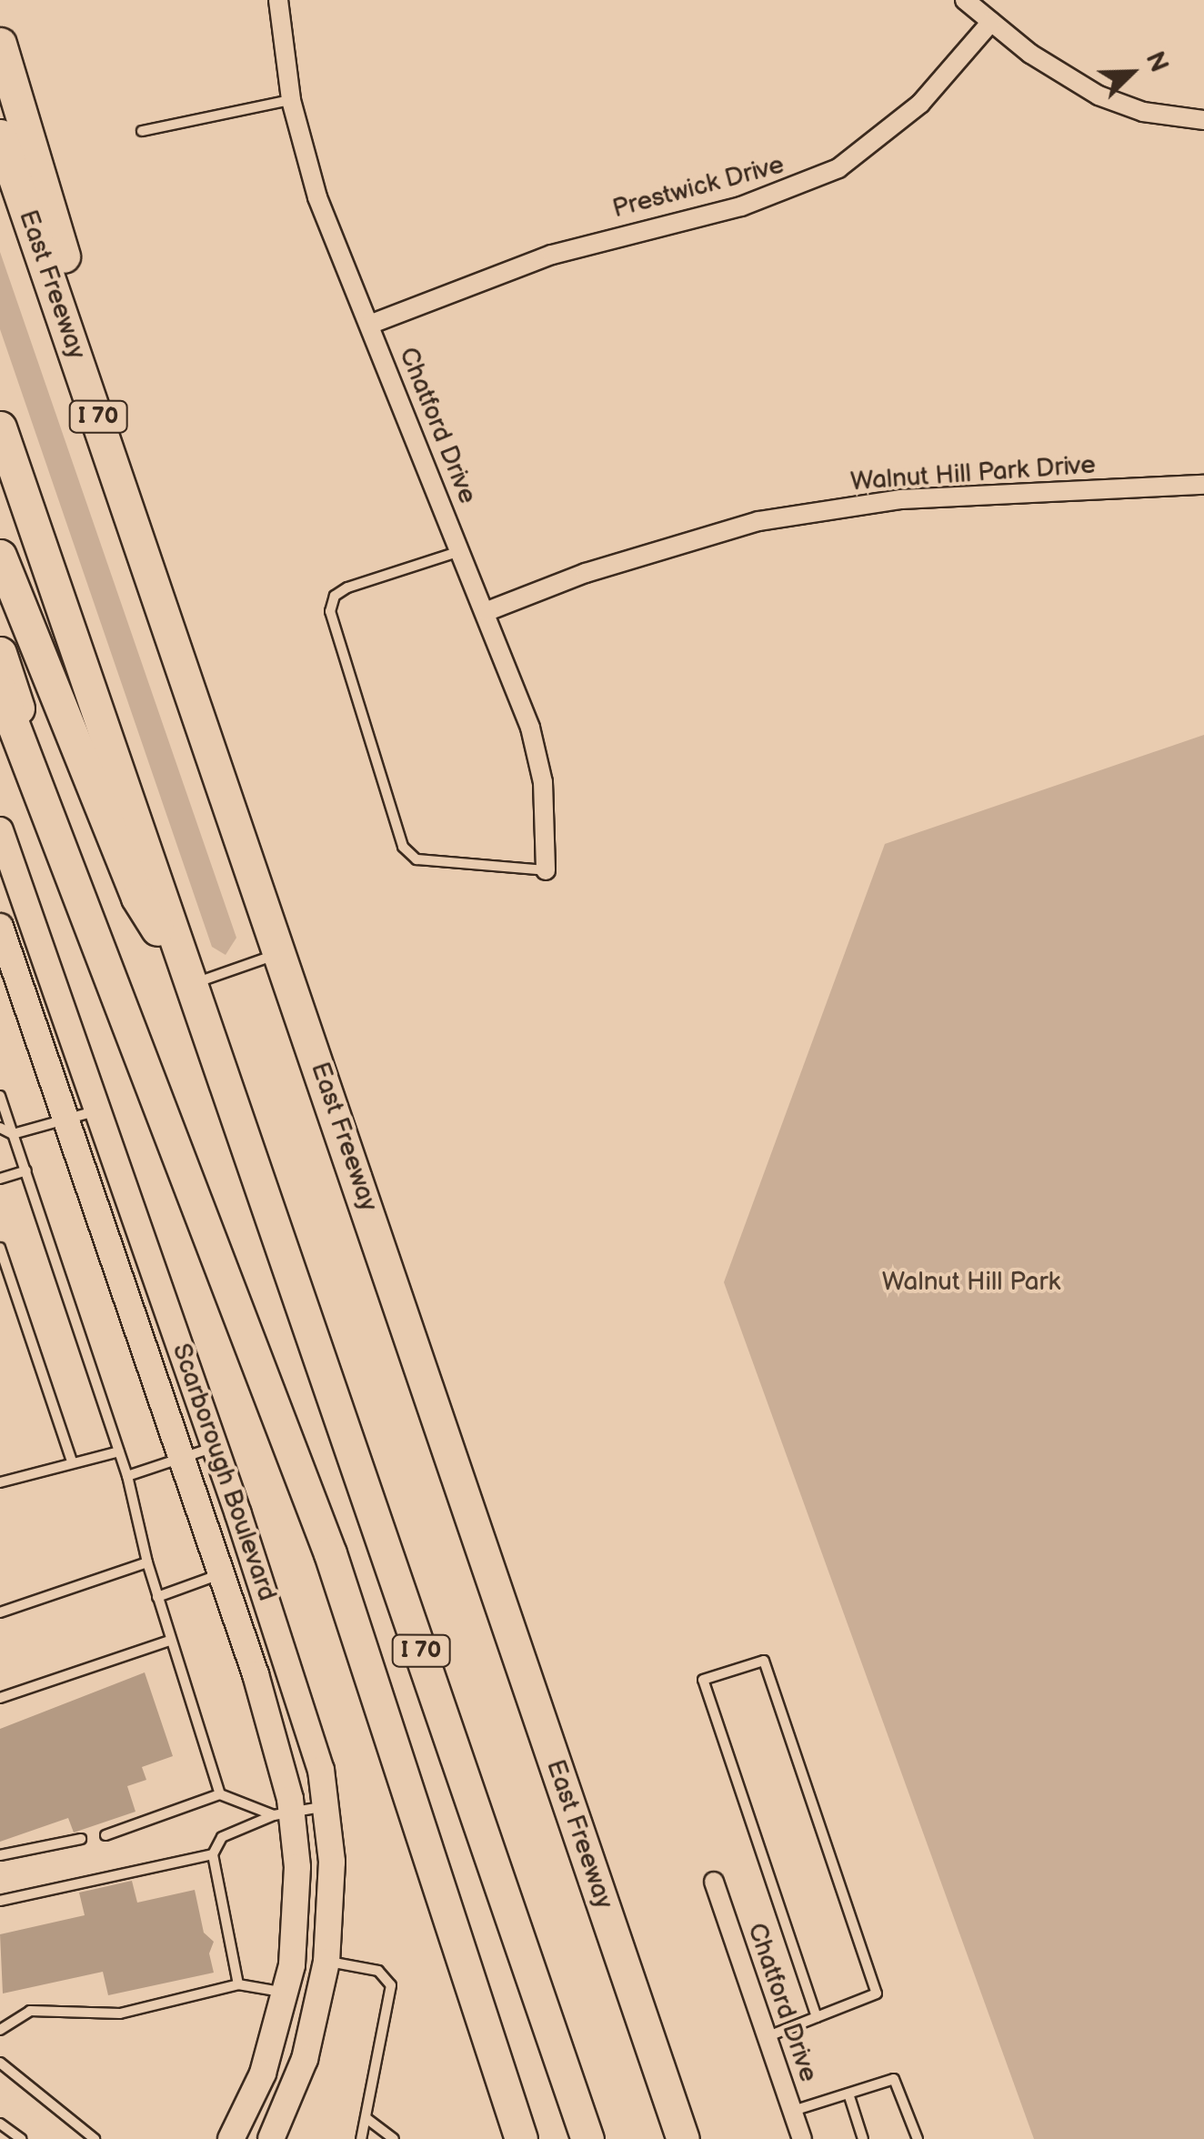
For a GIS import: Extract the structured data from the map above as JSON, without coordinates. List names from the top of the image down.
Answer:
{
  "streets": {
    "highway": ["East Freeway", "I 70"],
    "street": [
      "Prestwick Drive",
      "Chatford Drive",
      "Walnut Hill Park Drive",
      "Scarborough Boulevard"
    ]
  },
  "crossings": [
    ["Prestwick Drive", "Chatford Drive"],
    ["Chatford Drive", "Walnut Hill Park Drive"]
  ],
  "parks": ["Walnut Hill Park"],
  "north": "top right"
}
